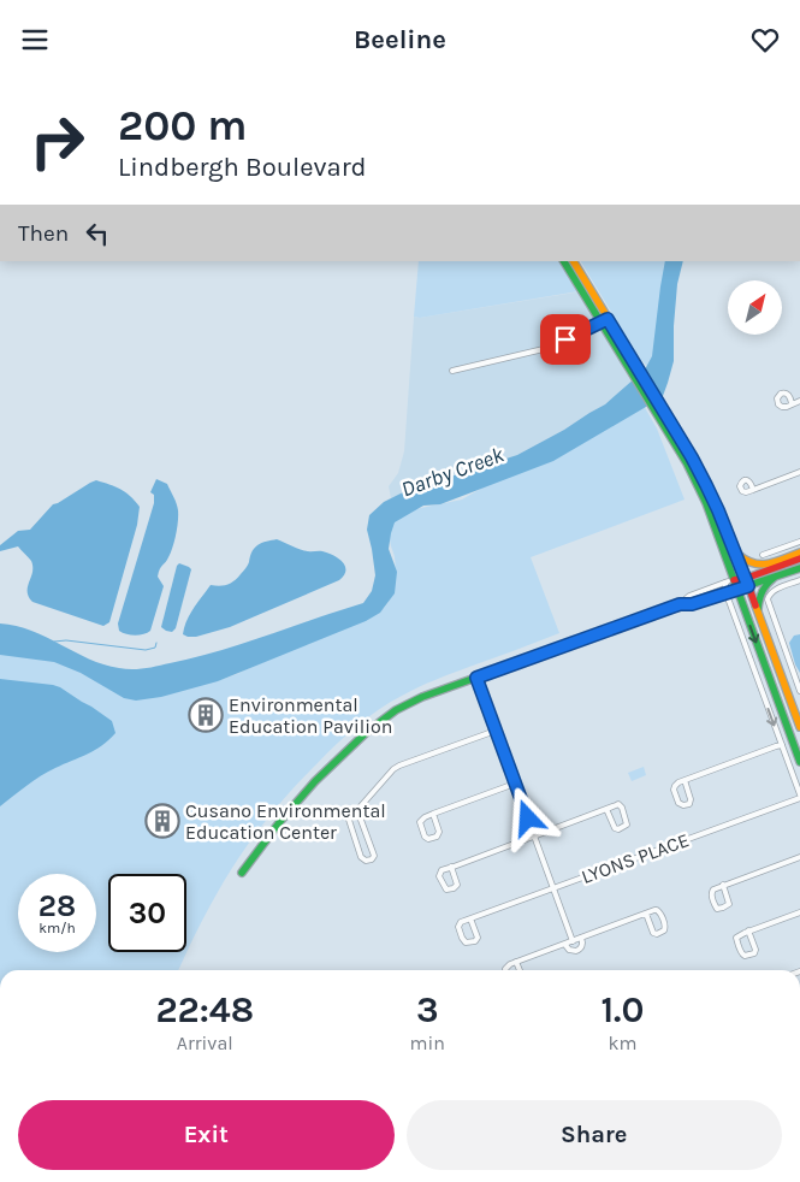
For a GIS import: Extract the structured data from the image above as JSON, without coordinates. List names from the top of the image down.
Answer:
{
  "streets": {
    "street": ["LYONS PLACE"]
  },
  "water": ["Darby Creek"],
  "places": {
    "building": ["Environmental Education Pavilion", "Cusano Environmental Education Center"]
  },
  "north": "top right",
  "page": {
    "header": "Beeline",
    "turn": ["200 m", "Lindbergh Boulevard"],
    "then": "Then",
    "speed": "28 km/h",
    "limit": "30",
    "eta": [
      "22:48",
      "Arrival",
      "3",
      "min",
      "1.0",
      "km"
    ],
    "buttons": ["Exit", "Share"]
  }
}
